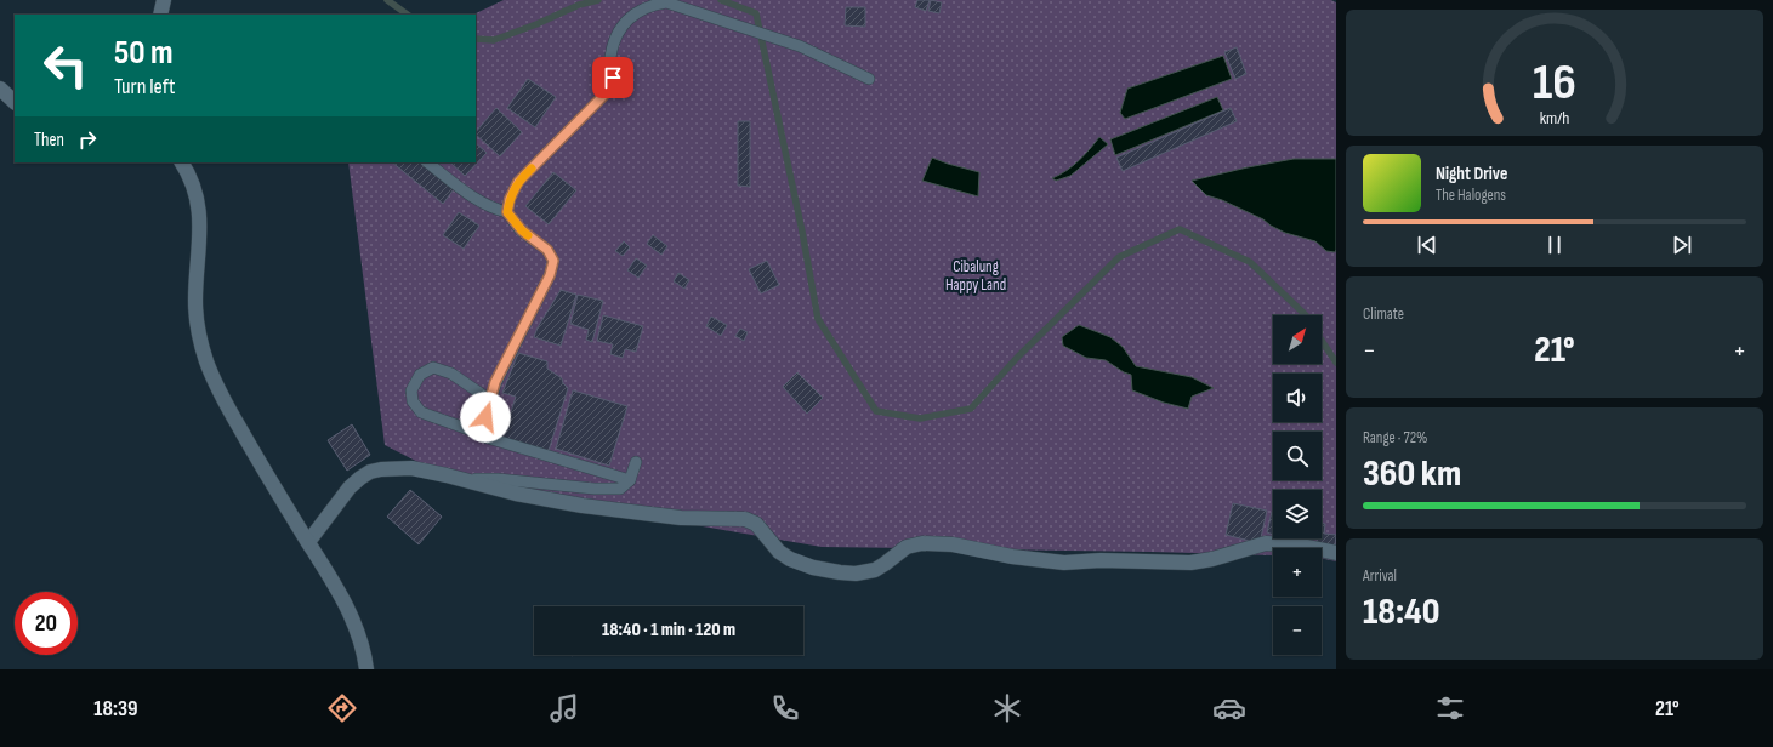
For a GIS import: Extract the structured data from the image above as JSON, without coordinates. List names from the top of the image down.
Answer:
{
  "parks": ["Cibalung Happy Land"],
  "north": "top right",
  "page": {
    "turn": ["50 m", "Turn left"],
    "then": "Then",
    "song": ["Night Drive", "The Halogens"],
    "tile": [
      "Climate",
      ["Range · 72%", "360 km"],
      ["Arrival", "18:40"]
    ],
    "map_buttons": ["+", "−"],
    "heat": ["−", "21°", "+"],
    "limit": "20",
    "trip": "18:40 · 1 min · 120 m",
    "tabs": ["18:39", "21°"],
    "gauge": ["16", "km/h"]
  }
}
